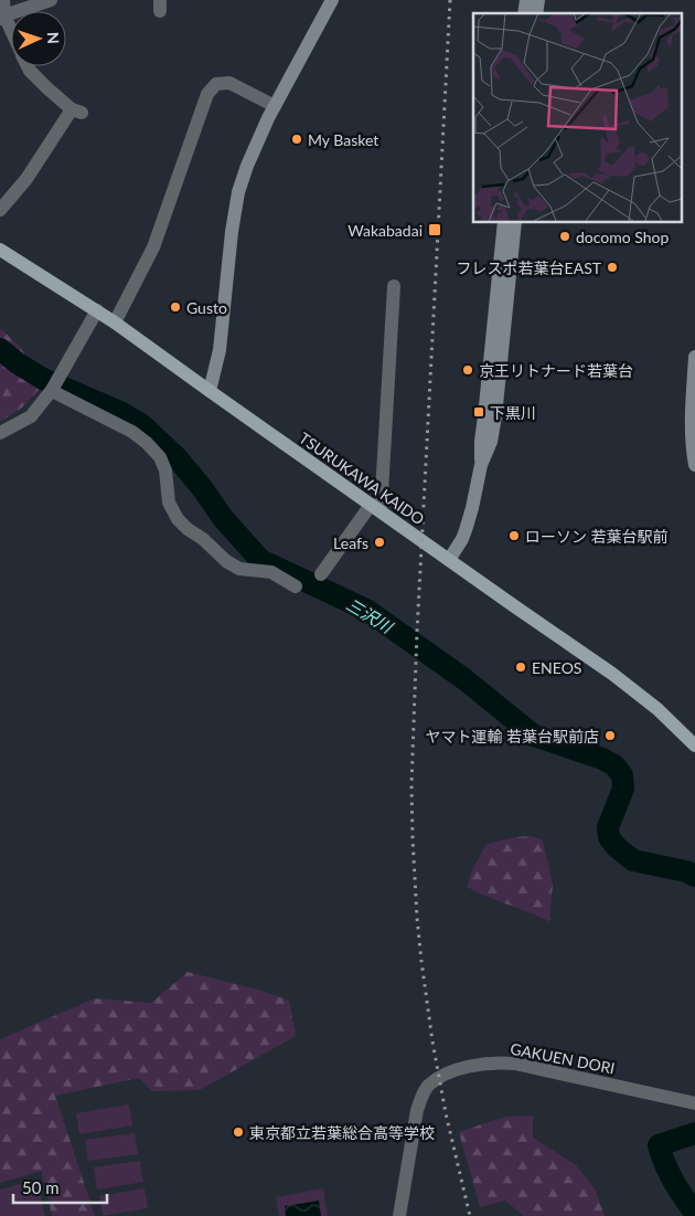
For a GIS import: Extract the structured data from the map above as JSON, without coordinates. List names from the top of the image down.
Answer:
{
  "streets": {
    "main road": ["TSURUKAWA KAIDO"],
    "street": ["GAKUEN DORI"]
  },
  "water": ["三沢川"],
  "places": {
    "other": [
      "My Basket",
      "docomo Shop",
      "フレスポ若葉台EAST",
      "Gusto",
      "京王リトナード若葉台",
      "ローソン 若葉台駅前",
      "Leafs",
      "ENEOS",
      "ヤマト運輸 若葉台駅前店",
      "東京都立若葉総合高等学校"
    ],
    "transit": ["Wakabadai", "下黒川"]
  },
  "scale_bar": "50 m",
  "north": "right"
}
